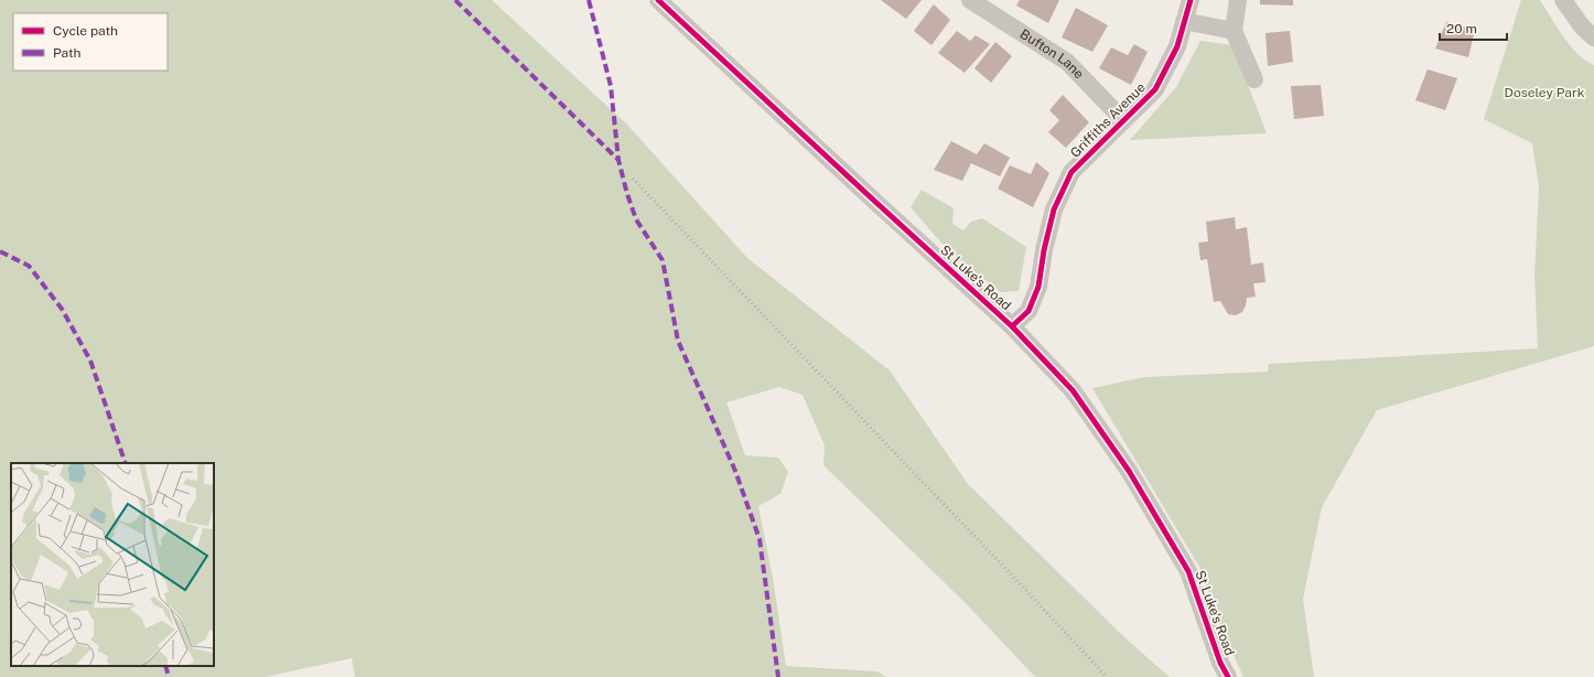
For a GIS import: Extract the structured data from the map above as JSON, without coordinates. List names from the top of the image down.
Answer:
{
  "streets": {
    "street": ["Bufton Lane", "Griffiths Avenue", "St Luke's Road"]
  },
  "crossings": [
    ["Bufton Lane", "Griffiths Avenue"],
    ["Griffiths Avenue", "St Luke's Road"]
  ],
  "parks": ["Doseley Park"],
  "legend": ["Cycle path", "Path"],
  "scale_bar": "20 m"
}
